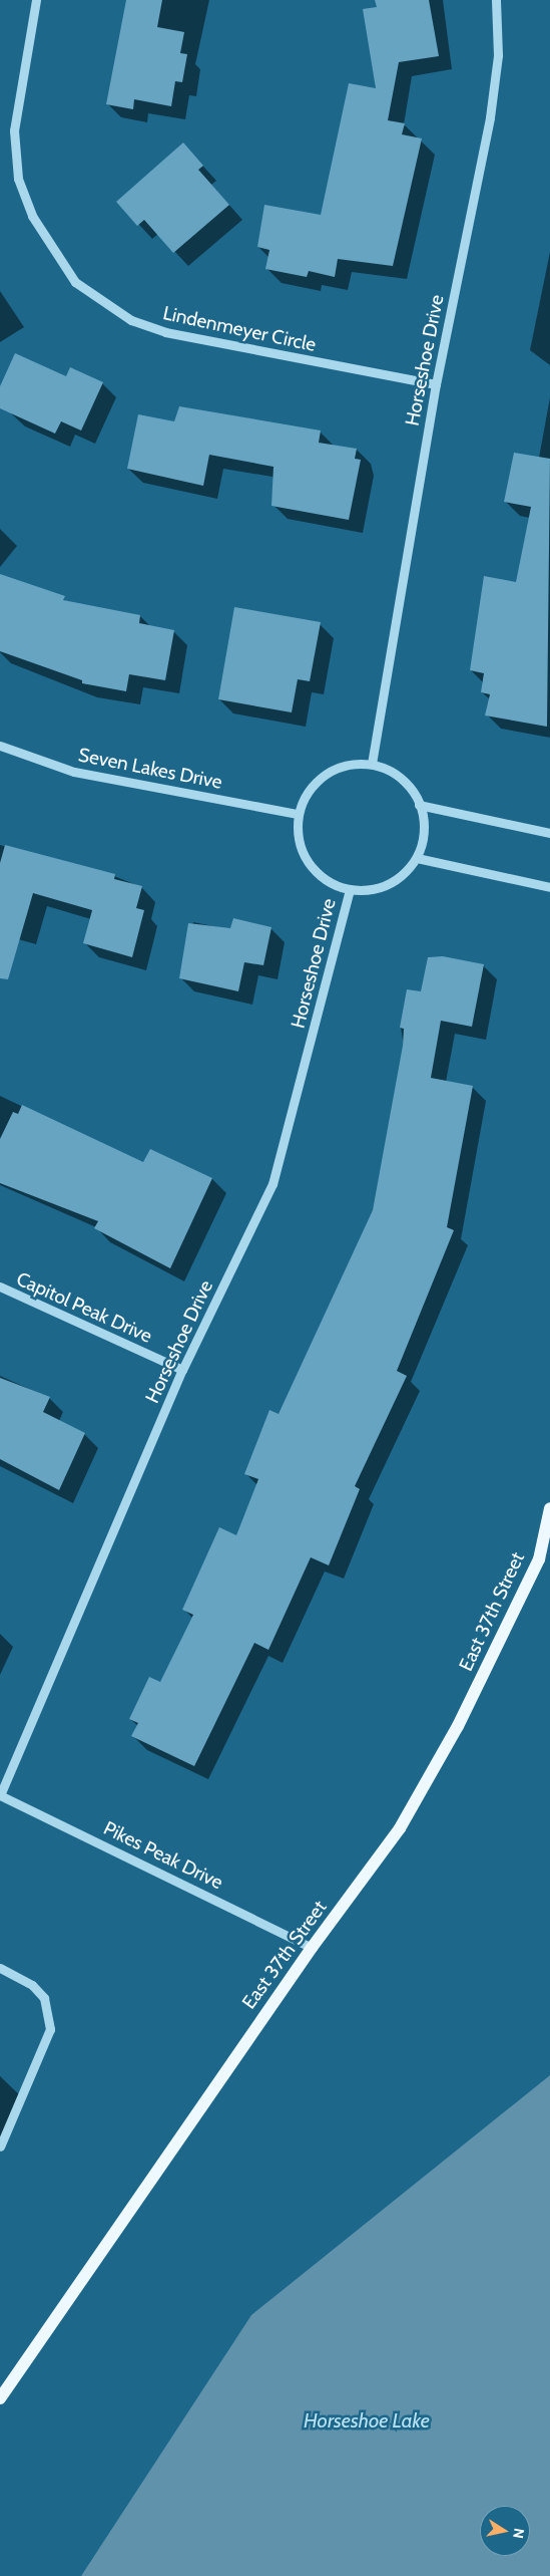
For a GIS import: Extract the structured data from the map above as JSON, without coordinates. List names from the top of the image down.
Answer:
{
  "streets": {
    "main road": ["East 37th Street"],
    "street": [
      "Lindenmeyer Circle",
      "Horseshoe Drive",
      "Seven Lakes Drive",
      "Capitol Peak Drive",
      "Pikes Peak Drive"
    ]
  },
  "crossings": [
    ["Lindenmeyer Circle", "Horseshoe Drive"],
    ["Horseshoe Drive", "Seven Lakes Drive"],
    ["Horseshoe Drive", "Capitol Peak Drive"],
    ["Horseshoe Drive", "Pikes Peak Drive"],
    ["East 37th Street", "Pikes Peak Drive"]
  ],
  "water": ["Horseshoe Lake"],
  "north": "right"
}
